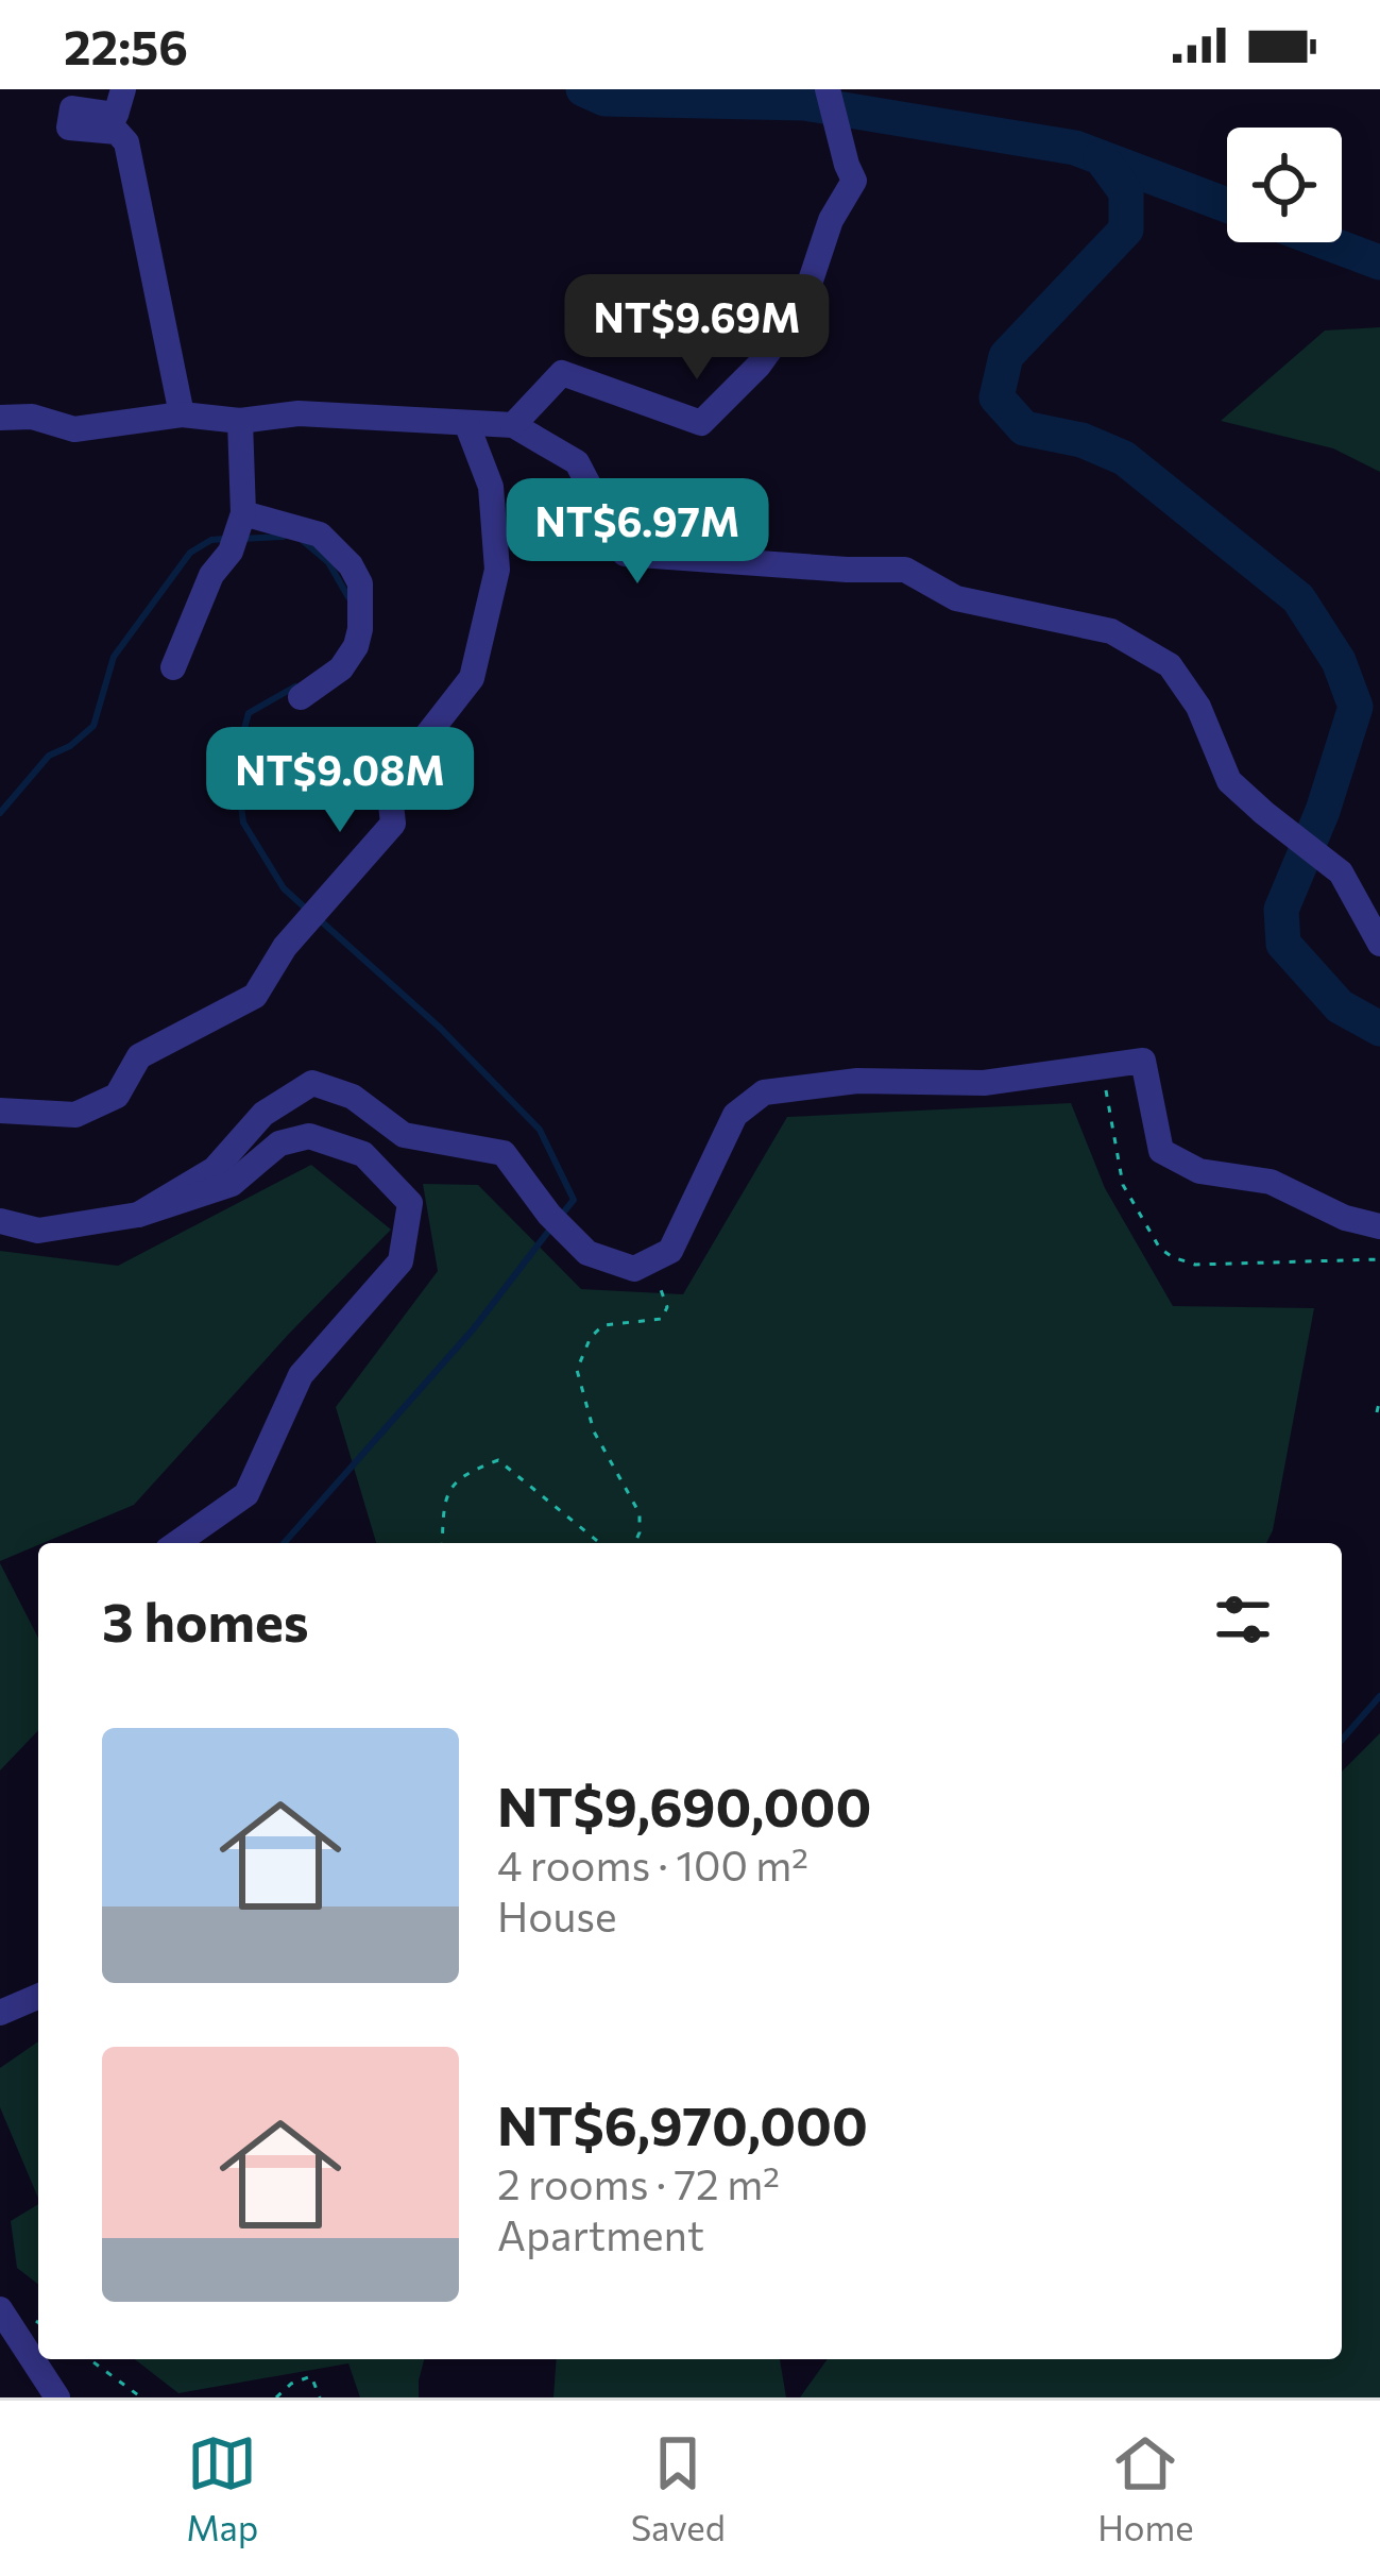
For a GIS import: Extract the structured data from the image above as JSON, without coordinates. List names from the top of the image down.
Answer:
{
  "page": {
    "status": "22:56",
    "price": ["NT$9.69M", "NT$6.97M", "NT$9.08M"],
    "heading": "3 homes",
    "list": [
      {
        "name": "NT$9,690,000",
        "note": "4 rooms · 100 m² · House"
      },
      {
        "name": "NT$6,970,000",
        "note": "2 rooms · 72 m² · Apartment"
      }
    ],
    "tabs": ["Map", "Saved", "Home"]
  }
}
